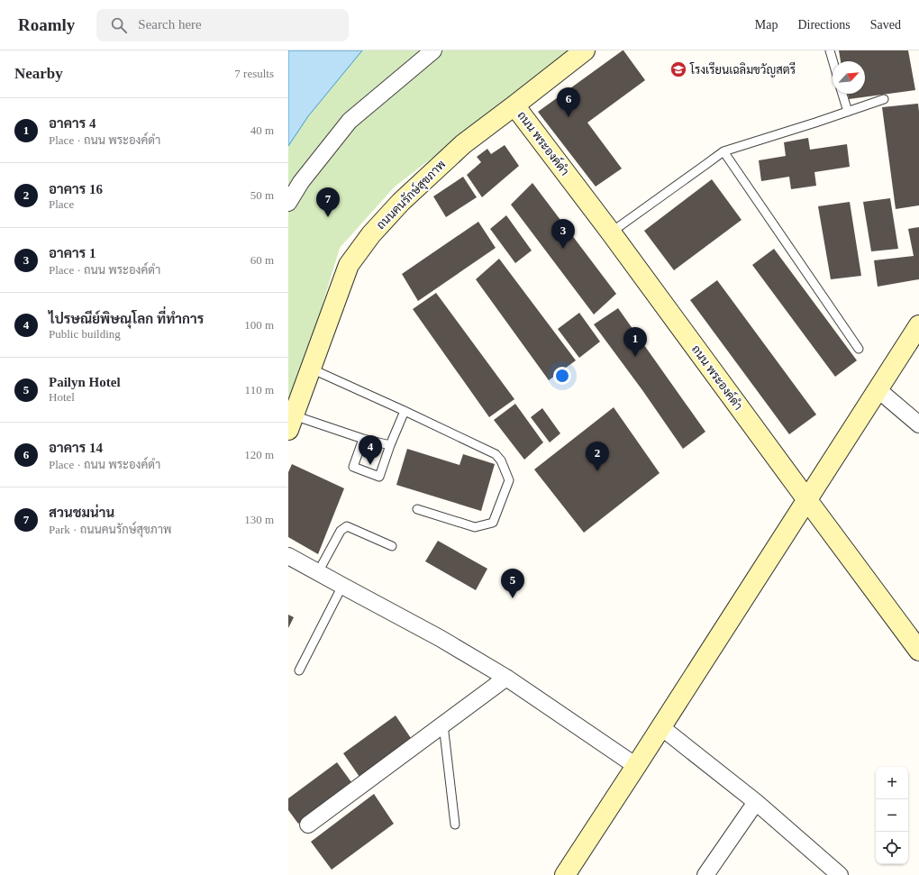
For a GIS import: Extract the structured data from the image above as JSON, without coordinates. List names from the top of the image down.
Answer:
{
  "streets": {
    "street": ["ถนน พระองค์ดำ", "ถนนคนรักษ์สุขภาพ"]
  },
  "crossings": [
    ["ถนน พระองค์ดำ", "ถนนคนรักษ์สุขภาพ"]
  ],
  "places": {
    "school or university": ["โรงเรียนเฉลิมขวัญสตรี"]
  },
  "north": "top right",
  "page": {
    "header": "Roamly",
    "search": "Search here",
    "nav": ["Map", "Directions", "Saved"],
    "heading": ["Nearby", "7 results"],
    "pins": [
      "6",
      "7",
      "3",
      "1",
      "4",
      "2",
      "5"
    ],
    "list": [
      {
        "mark": "1",
        "name": "อาคาร 4",
        "note": "Place · ถนน พระองค์ดำ",
        "value": "40 m"
      },
      {
        "mark": "2",
        "name": "อาคาร 16",
        "note": "Place",
        "value": "50 m"
      },
      {
        "mark": "3",
        "name": "อาคาร 1",
        "note": "Place · ถนน พระองค์ดำ",
        "value": "60 m"
      },
      {
        "mark": "4",
        "name": "ไปรษณีย์พิษณุโลก ที่ทำการ",
        "note": "Public building",
        "value": "100 m"
      },
      {
        "mark": "5",
        "name": "Pailyn Hotel",
        "note": "Hotel",
        "value": "110 m"
      },
      {
        "mark": "6",
        "name": "อาคาร 14",
        "note": "Place · ถนน พระองค์ดำ",
        "value": "120 m"
      },
      {
        "mark": "7",
        "name": "สวนชมน่าน",
        "note": "Park · ถนนคนรักษ์สุขภาพ",
        "value": "130 m"
      }
    ],
    "map_buttons": ["+", "−"]
  }
}
